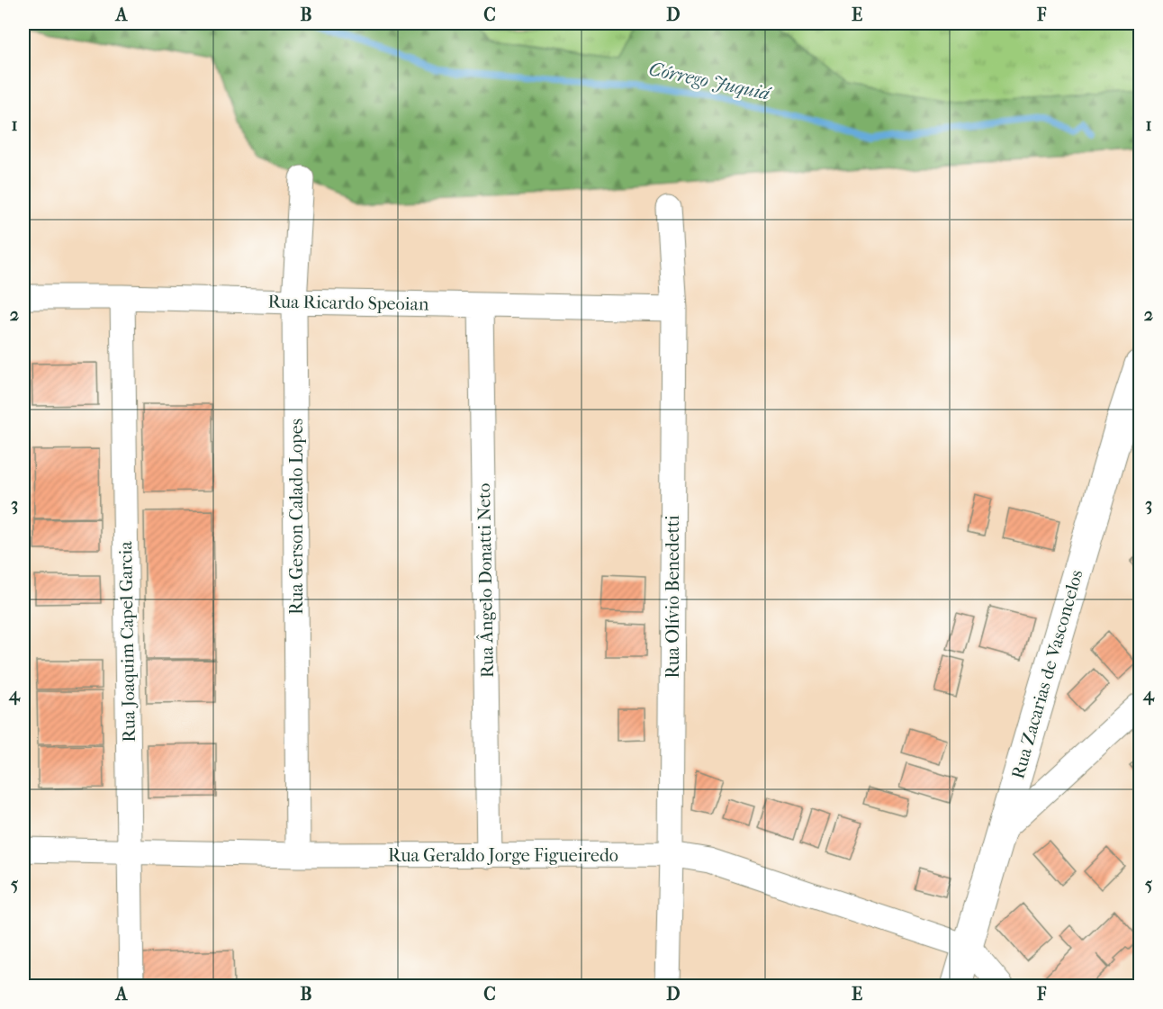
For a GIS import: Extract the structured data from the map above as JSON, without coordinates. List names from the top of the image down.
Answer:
{
  "streets": {
    "street": [
      "Rua Ricardo Speoian",
      "Rua Gerson Calado Lopes",
      "Rua Ângelo Donatti Neto",
      "Rua Olívio Benedetti",
      "Rua Joaquim Capel Garcia",
      "Rua Zacarias de Vasconcelos",
      "Rua Geraldo Jorge Figueiredo"
    ]
  },
  "crossings": [
    ["Rua Ricardo Speoian", "Rua Gerson Calado Lopes"],
    ["Rua Ricardo Speoian", "Rua Ângelo Donatti Neto"],
    ["Rua Ricardo Speoian", "Rua Olívio Benedetti"],
    ["Rua Ricardo Speoian", "Rua Joaquim Capel Garcia"],
    ["Rua Gerson Calado Lopes", "Rua Geraldo Jorge Figueiredo"],
    ["Rua Ângelo Donatti Neto", "Rua Geraldo Jorge Figueiredo"],
    ["Rua Olívio Benedetti", "Rua Geraldo Jorge Figueiredo"],
    ["Rua Joaquim Capel Garcia", "Rua Geraldo Jorge Figueiredo"],
    ["Rua Zacarias de Vasconcelos", "Rua Geraldo Jorge Figueiredo"]
  ],
  "water": ["Córrego Juquiá"],
  "grid": {
    "columns": [
      "A",
      "B",
      "C",
      "D",
      "E",
      "F"
    ],
    "rows": [
      "1",
      "2",
      "3",
      "4",
      "5"
    ]
  }
}
